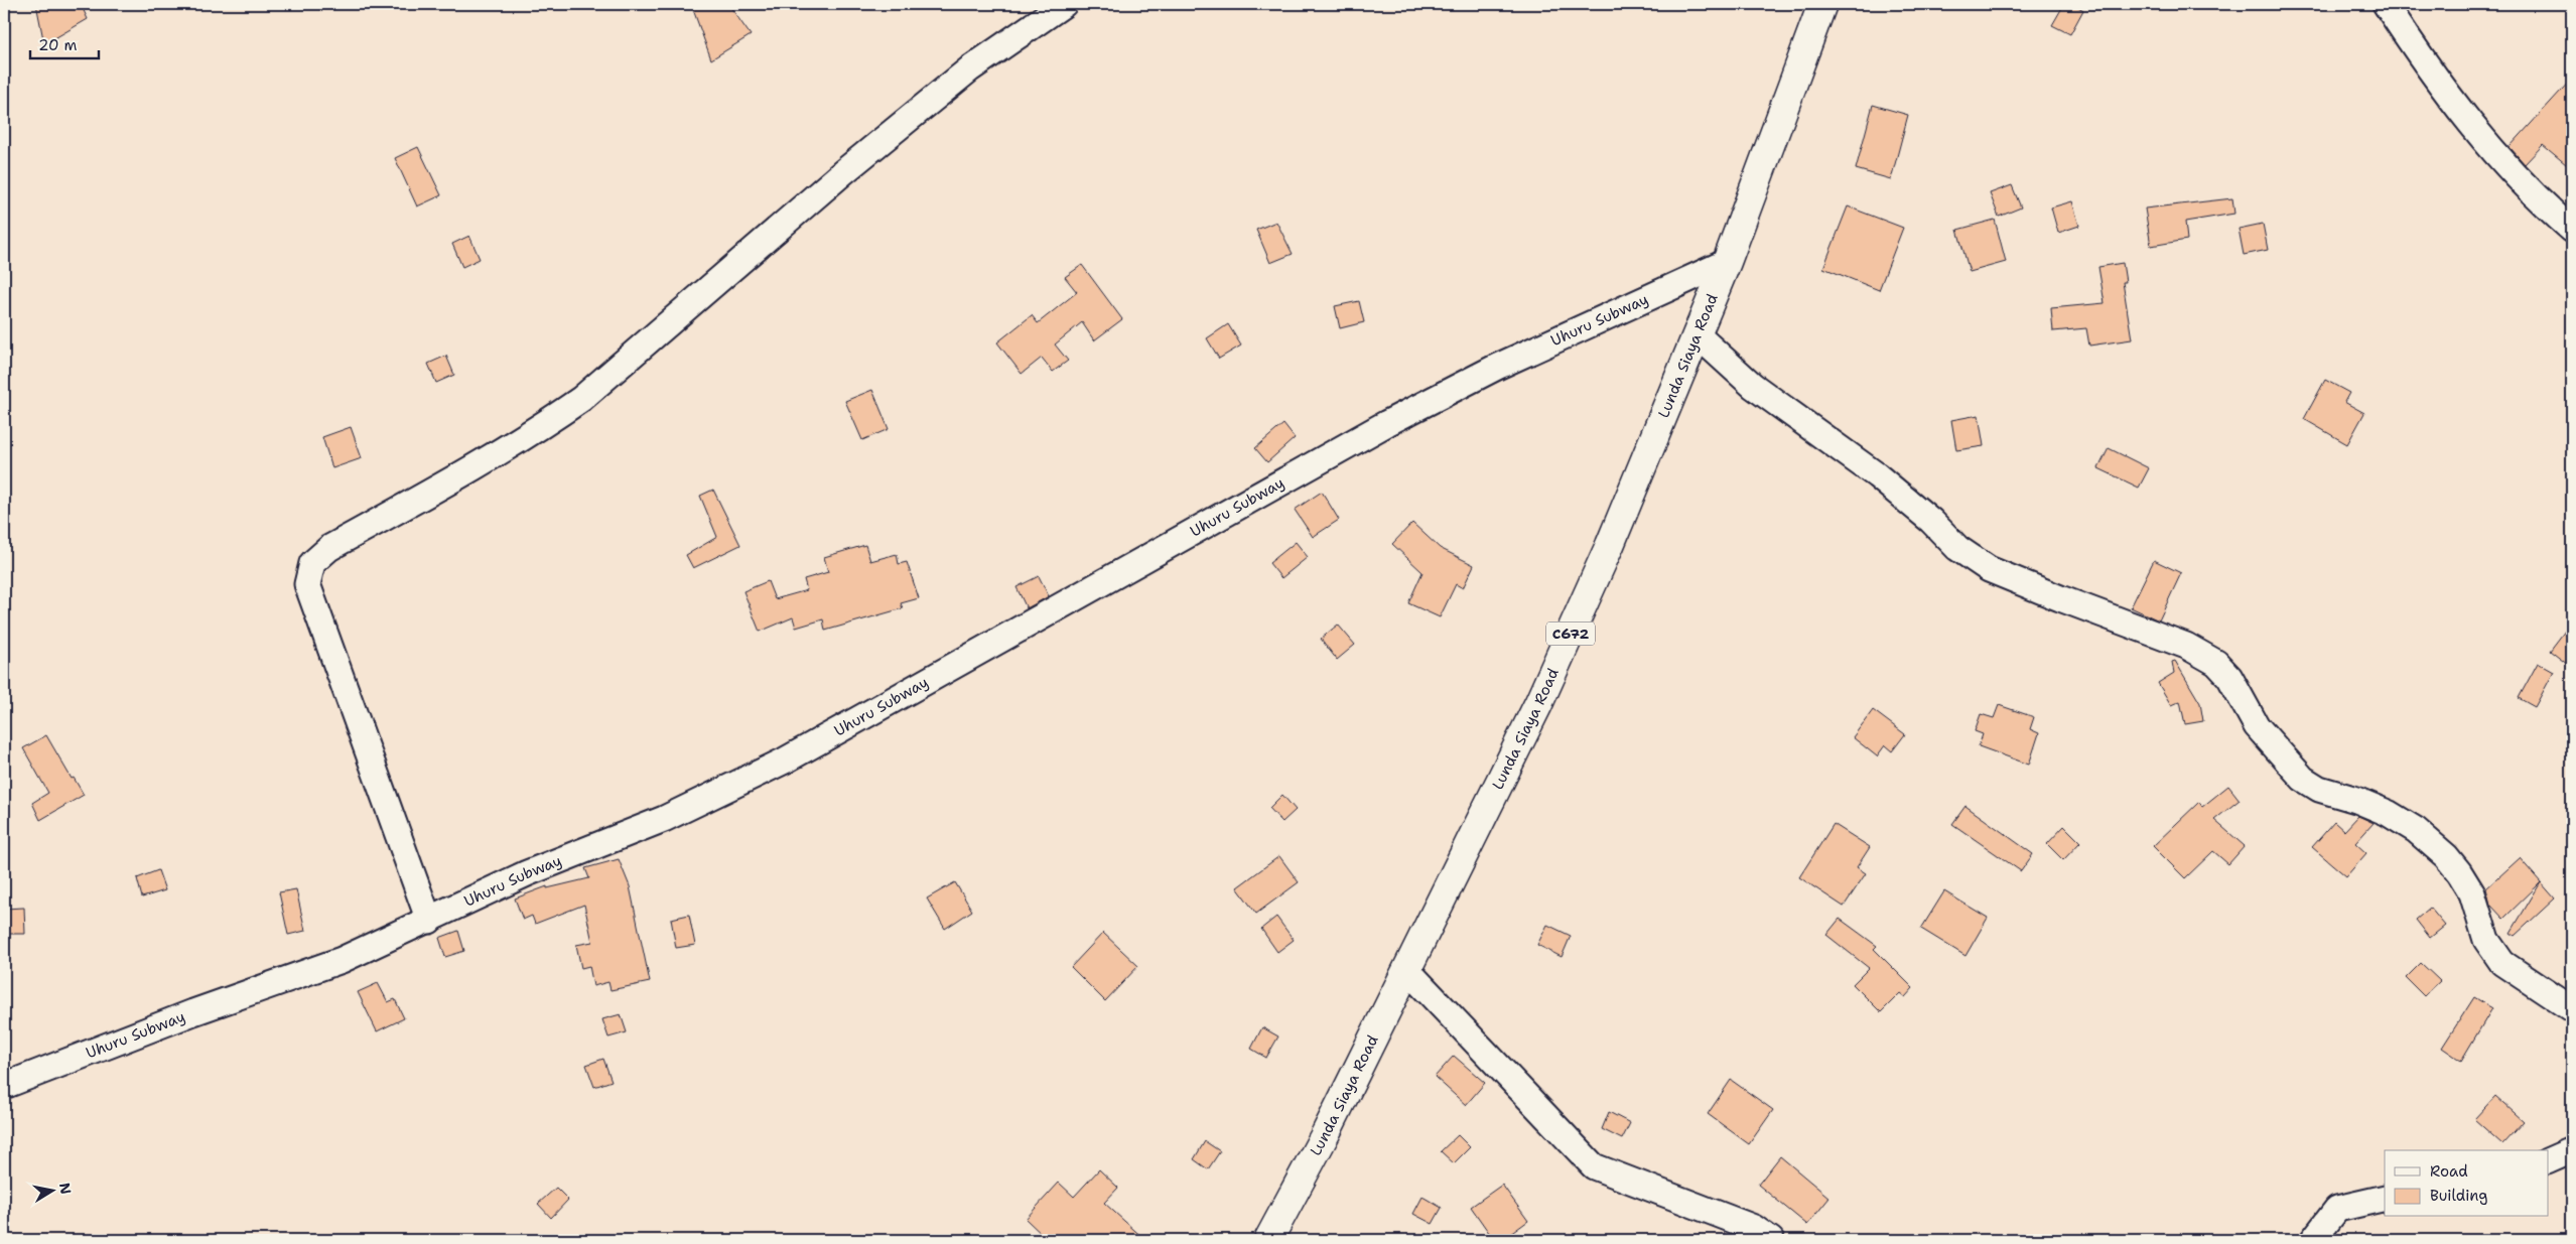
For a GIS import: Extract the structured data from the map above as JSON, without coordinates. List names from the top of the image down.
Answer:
{
  "streets": {
    "main road": ["Lunda Siaya Road", "C672"],
    "street": ["Uhuru Subway"]
  },
  "crossings": [
    ["Uhuru Subway", "Lunda Siaya Road"]
  ],
  "legend": ["Road", "Building"],
  "scale_bar": "20 m",
  "north": "right"
}
